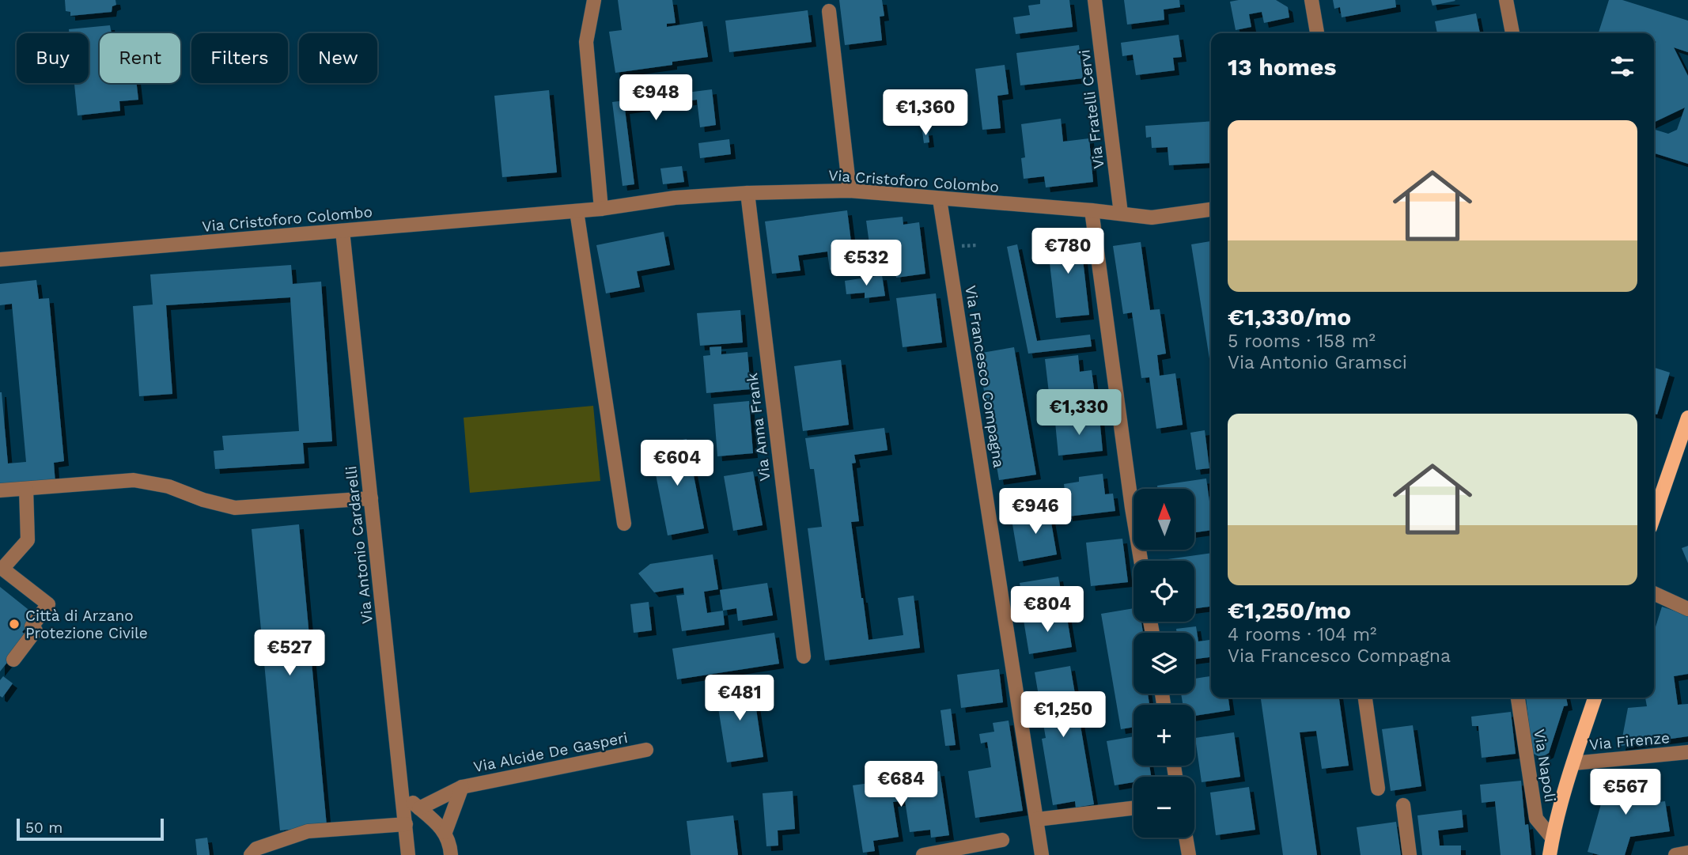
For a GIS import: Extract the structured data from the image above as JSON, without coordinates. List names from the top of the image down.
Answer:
{
  "streets": {
    "main road": ["Via Napoli"],
    "street": [
      "Via Fratelli Cervi",
      "Via Cristoforo Colombo",
      "Via Francesco Compagna",
      "Via Anna Frank",
      "Via Antonio Cardarelli",
      "Via Firenze",
      "Via Alcide De Gasperi"
    ]
  },
  "crossings": [
    ["Via Fratelli Cervi", "Via Cristoforo Colombo"],
    ["Via Cristoforo Colombo", "Via Francesco Compagna"],
    ["Via Cristoforo Colombo", "Via Anna Frank"],
    ["Via Cristoforo Colombo", "Via Antonio Cardarelli"],
    ["Via Firenze", "Via Napoli"]
  ],
  "places": ["Città di Arzano Protezione Civile"],
  "scale_bar": "50 m",
  "north": "top",
  "page": {
    "chip": [
      "Buy",
      "Rent",
      "Filters",
      "New"
    ],
    "heading": "13 homes",
    "price": [
      "€948",
      "€1,360",
      "€780",
      "€532",
      "€1,330",
      "€604",
      "€946",
      "€804",
      "€527",
      "€481",
      "€1,250",
      "€684",
      "€567"
    ],
    "list": [
      {
        "name": "€1,330/mo",
        "note": "5 rooms · 158 m² · Via Antonio Gramsci"
      },
      {
        "name": "€1,250/mo",
        "note": "4 rooms · 104 m² · Via Francesco Compagna"
      }
    ],
    "map_buttons": ["+", "−"],
    "scale": "50 m"
  }
}
